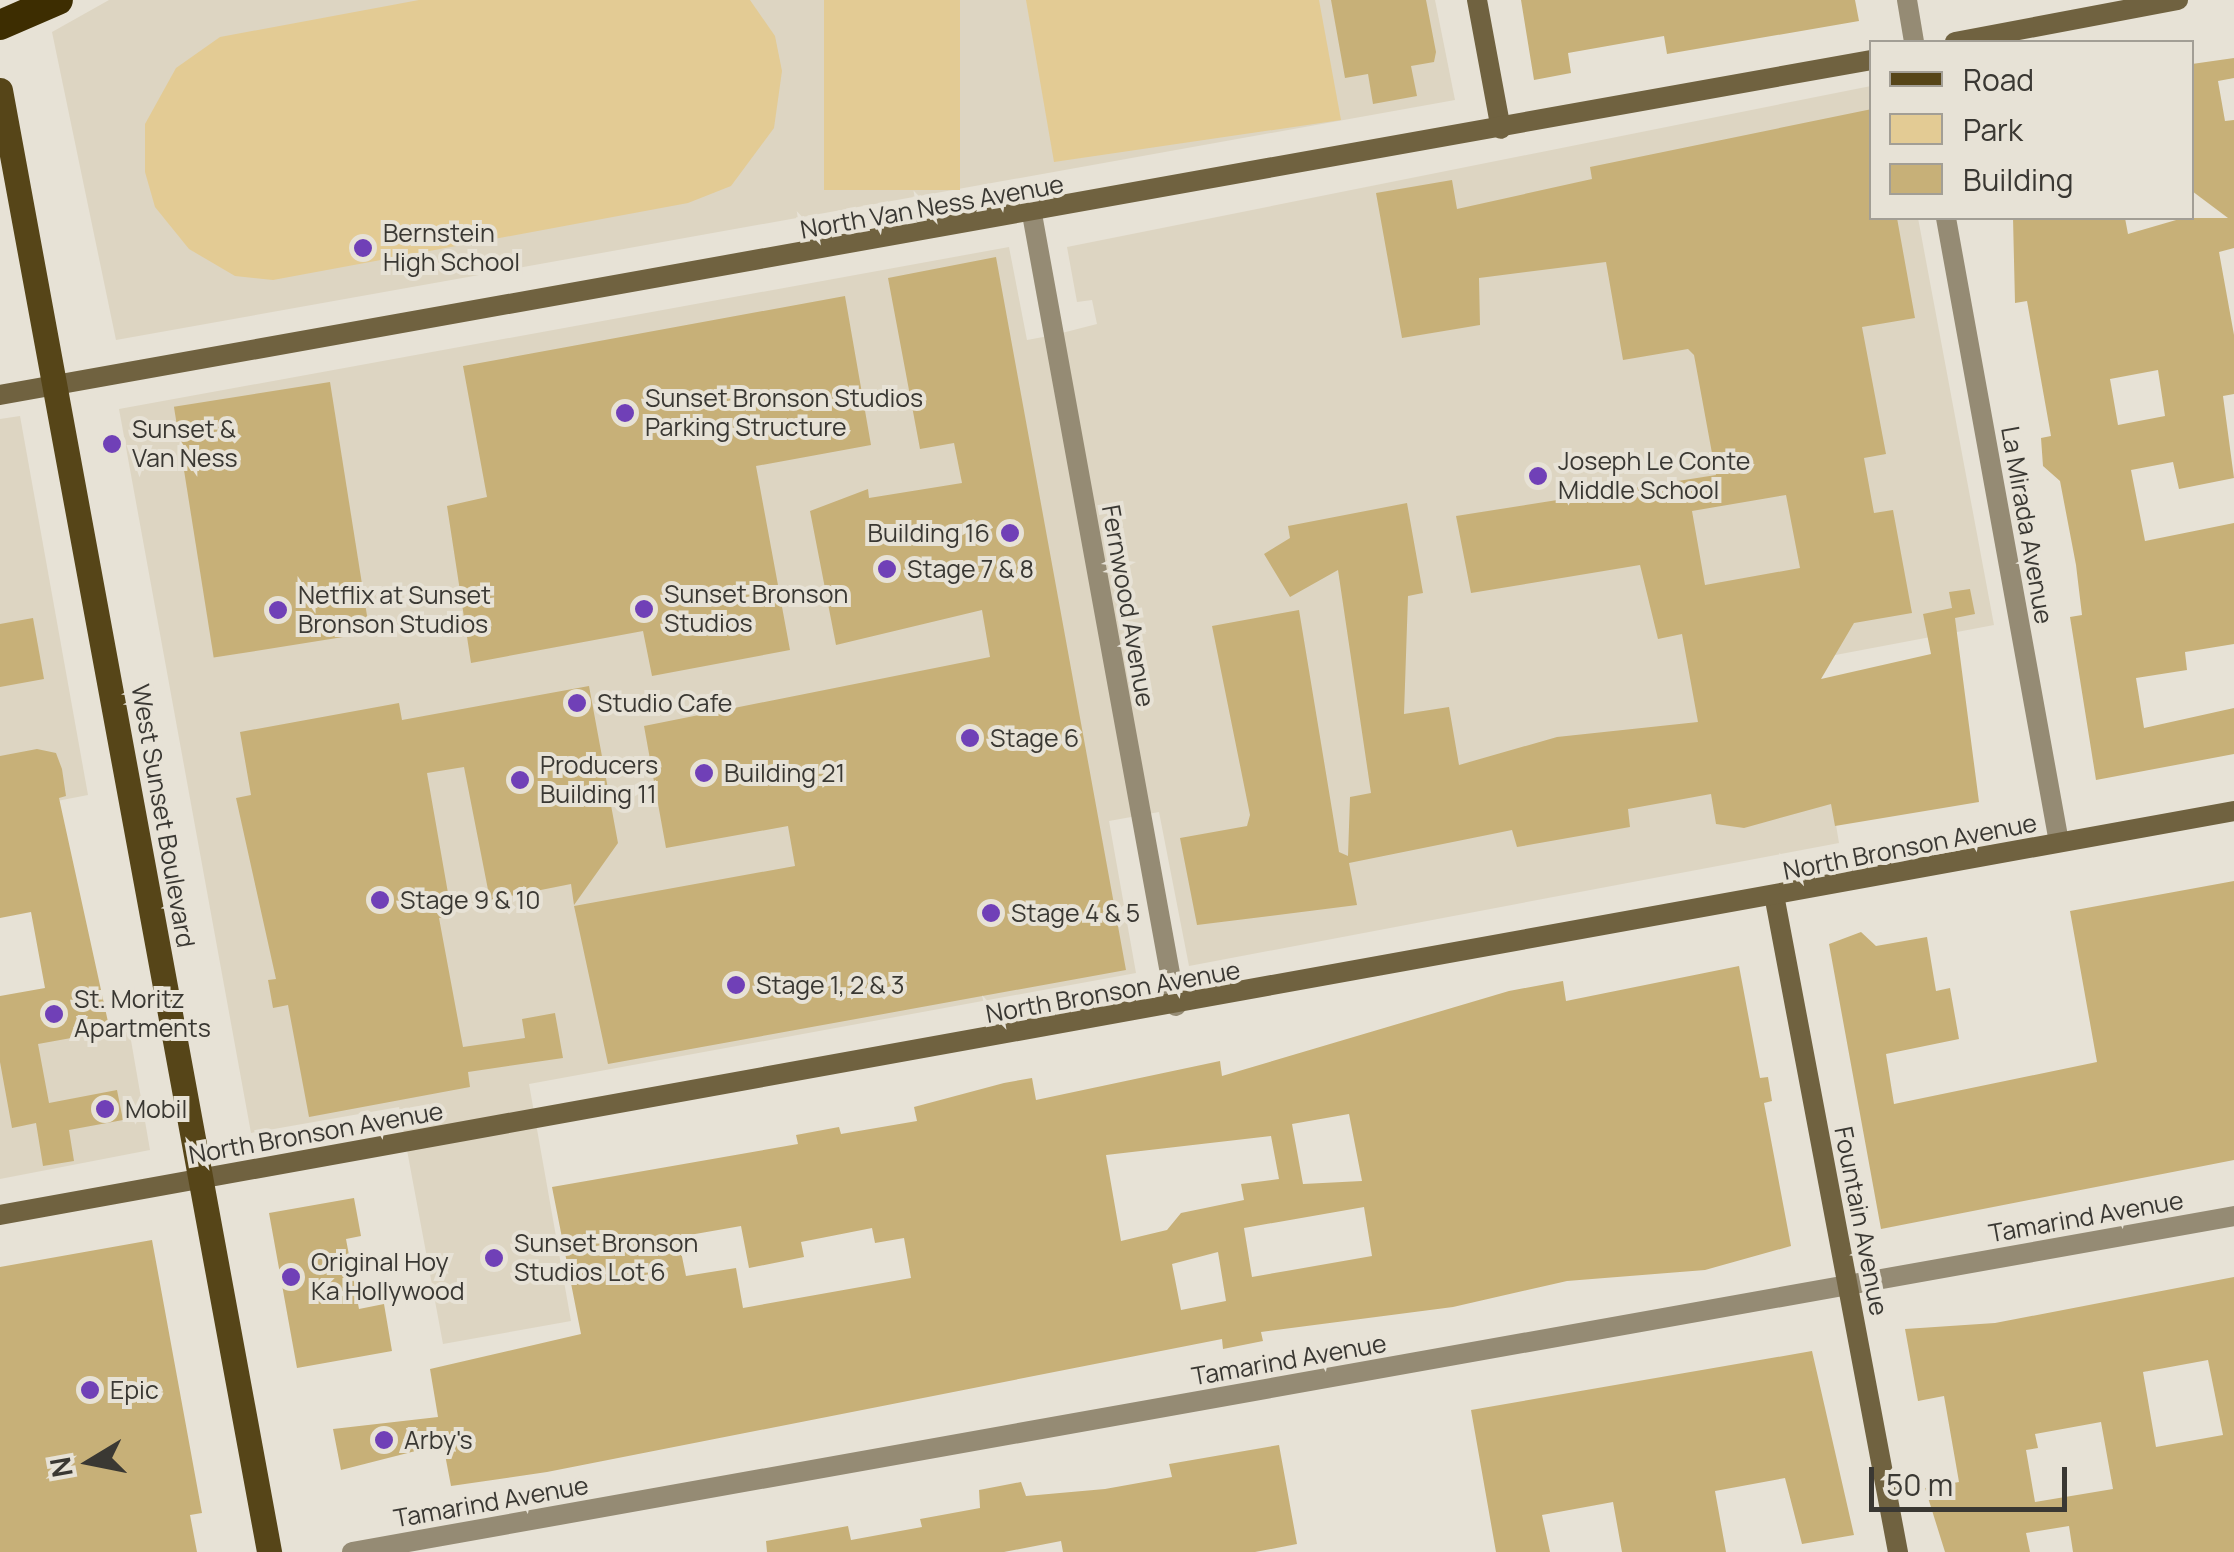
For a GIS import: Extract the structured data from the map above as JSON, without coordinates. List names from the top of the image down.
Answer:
{
  "streets": {
    "main road": ["West Sunset Boulevard"],
    "street": [
      "North Van Ness Avenue",
      "La Mirada Avenue",
      "Fernwood Avenue",
      "North Bronson Avenue",
      "Tamarind Avenue",
      "Fountain Avenue"
    ]
  },
  "crossings": [
    ["North Van Ness Avenue", "Fernwood Avenue"],
    ["North Van Ness Avenue", "West Sunset Boulevard"],
    ["La Mirada Avenue", "North Bronson Avenue"],
    ["Fernwood Avenue", "North Bronson Avenue"],
    ["West Sunset Boulevard", "North Bronson Avenue"],
    ["North Bronson Avenue", "Fountain Avenue"],
    ["Tamarind Avenue", "Fountain Avenue"]
  ],
  "places": [
    "Bernstein High School",
    "Sunset Bronson Studios Parking Structure",
    "Sunset & Van Ness",
    "Joseph Le Conte Middle School",
    "Building 16",
    "Stage 7 & 8",
    "Sunset Bronson Studios",
    "Netflix at Sunset Bronson Studios",
    "Studio Cafe",
    "Stage 6",
    "Building 21",
    "Producers Building 11",
    "Stage 9 & 10",
    "Stage 4 & 5",
    "Stage 1, 2 & 3",
    "St. Moritz Apartments",
    "Mobil",
    "Sunset Bronson Studios Lot 6",
    "Original Hoy Ka Hollywood",
    "Epic",
    "Arby's"
  ],
  "legend": ["Road", "Park", "Building"],
  "scale_bar": "50 m",
  "north": "left"
}
